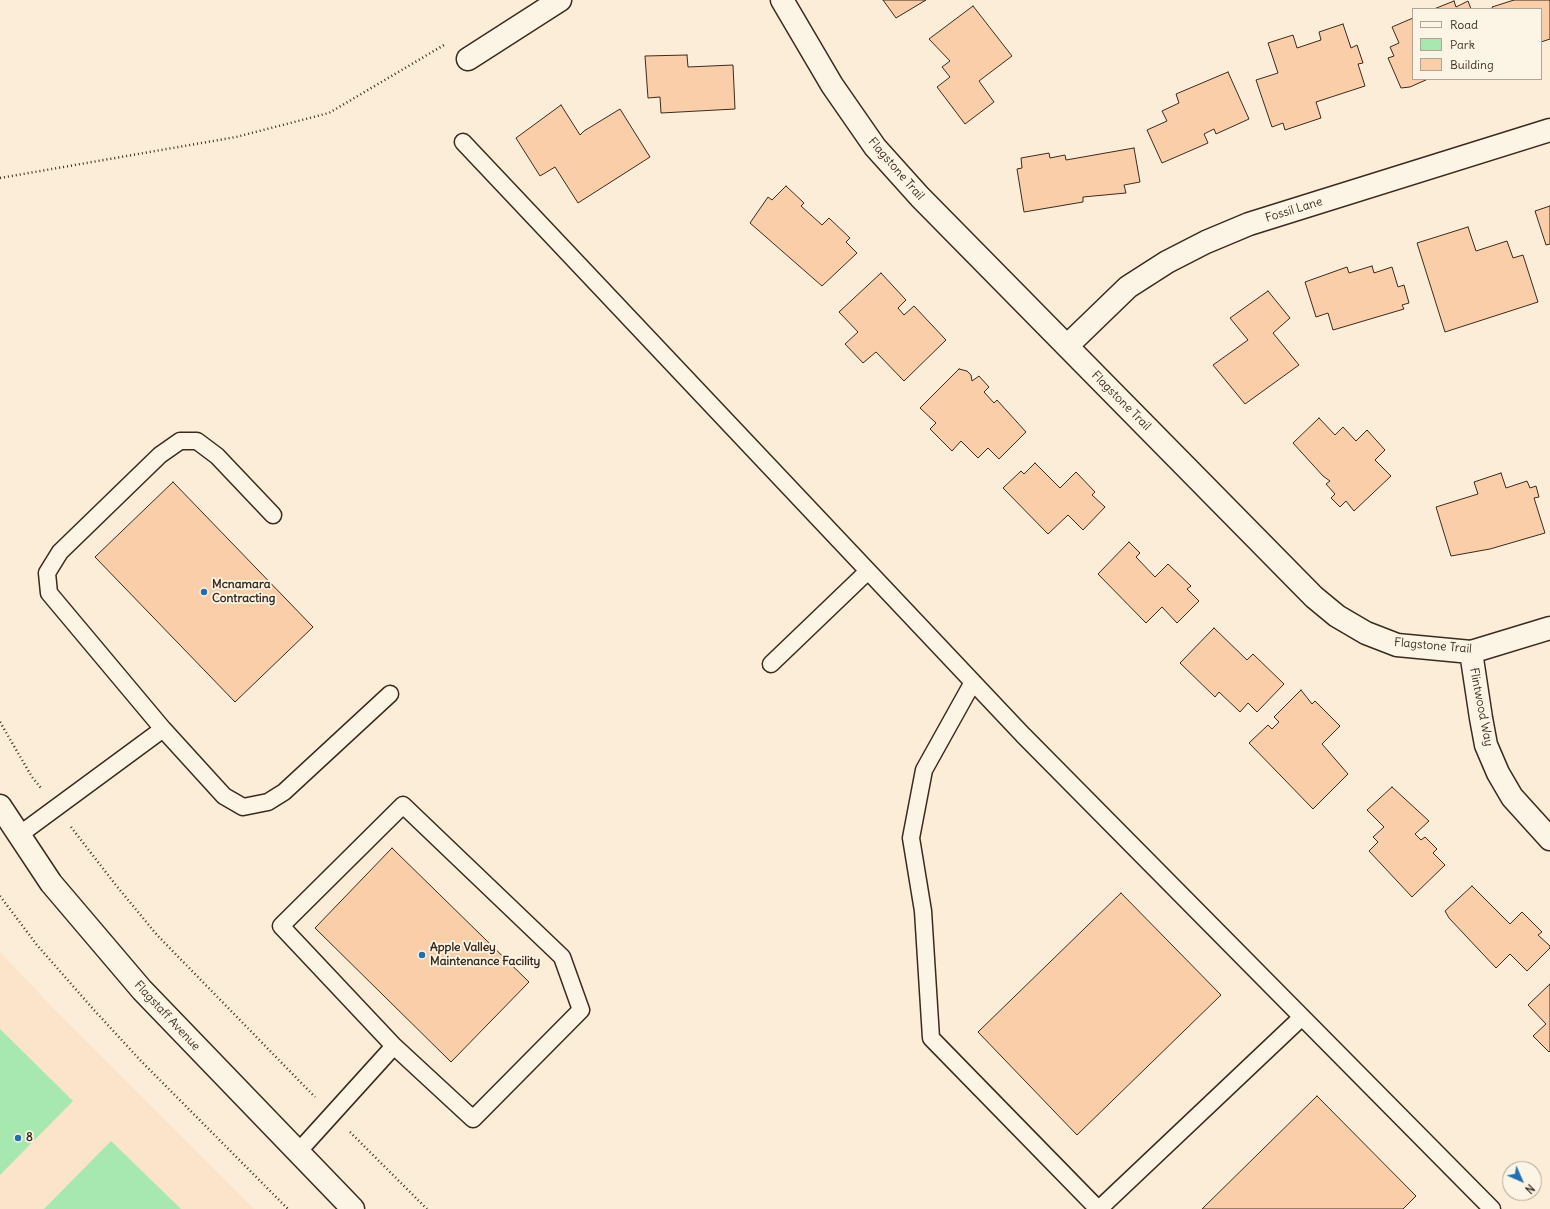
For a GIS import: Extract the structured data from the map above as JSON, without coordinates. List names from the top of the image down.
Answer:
{
  "streets": {
    "street": [
      "Flagstone Trail",
      "Fossil Lane",
      "Flintwood Way",
      "Flagstaff Avenue"
    ]
  },
  "crossings": [
    ["Flagstone Trail", "Fossil Lane"],
    ["Flagstone Trail", "Flintwood Way"]
  ],
  "places": ["Mcnamara Contracting", "Apple Valley Maintenance Facility", "8"],
  "legend": ["Road", "Park", "Building"],
  "north": "bottom right"
}
